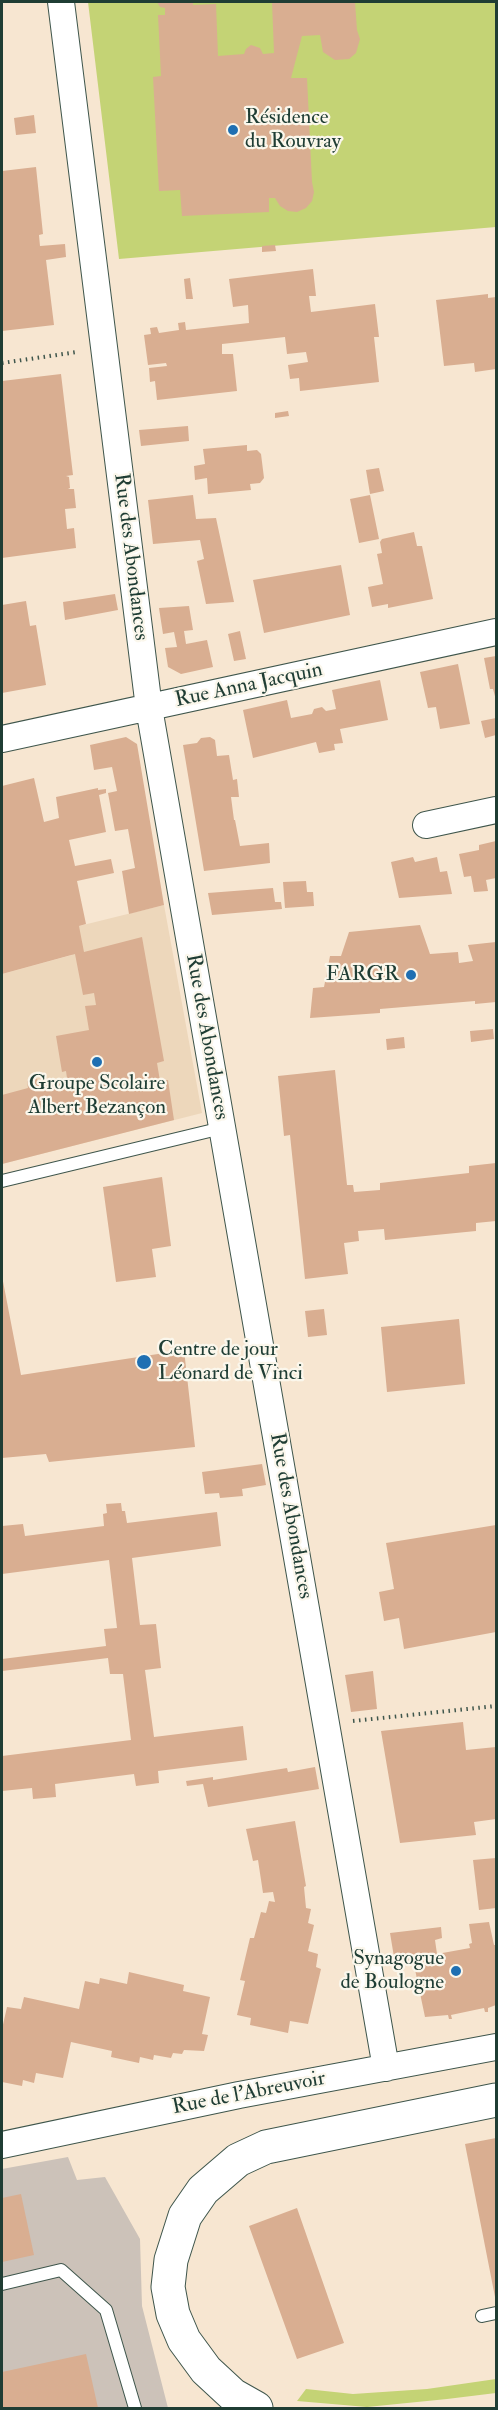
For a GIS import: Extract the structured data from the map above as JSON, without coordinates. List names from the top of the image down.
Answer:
{
  "streets": {
    "street": ["Rue des Abondances", "Rue Anna Jacquin", "Rue de l'Abreuvoir"]
  },
  "crossings": [
    ["Rue des Abondances", "Rue Anna Jacquin"],
    ["Rue des Abondances", "Rue de l'Abreuvoir"]
  ],
  "places": [
    "Résidence du Rouvray",
    "FARGR",
    "Groupe Scolaire Albert Bezançon",
    "Centre de jour Léonard de Vinci",
    "Synagogue de Boulogne"
  ]
}
